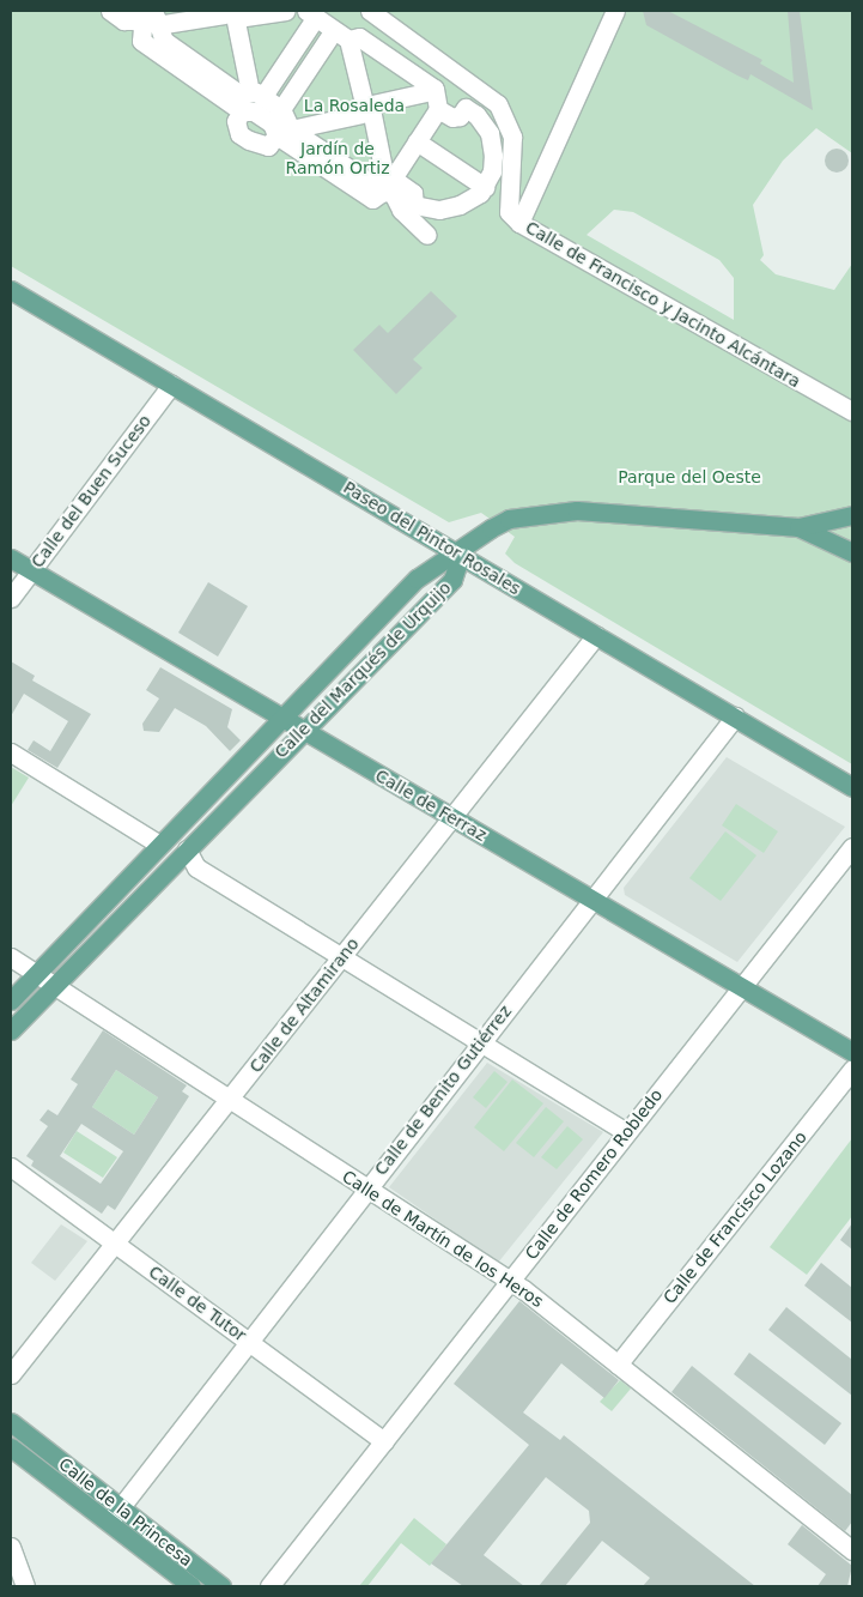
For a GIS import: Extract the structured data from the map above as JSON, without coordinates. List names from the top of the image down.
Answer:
{
  "streets": {
    "main road": [
      "Paseo del Pintor Rosales",
      "Calle del Marqués de Urquijo",
      "Calle de Ferraz",
      "Calle de la Princesa"
    ],
    "street": [
      "Calle de Francisco y Jacinto Alcántara",
      "Calle del Buen Suceso",
      "Calle de Altamirano",
      "Calle de Benito Gutiérrez",
      "Calle de Romero Robledo",
      "Calle de Francisco Lozano",
      "Calle de Martín de los Heros",
      "Calle de Tutor"
    ]
  },
  "crossings": [
    ["Calle del Buen Suceso", "Paseo del Pintor Rosales"],
    ["Calle del Buen Suceso", "Calle de Ferraz"],
    ["Paseo del Pintor Rosales", "Calle del Marqués de Urquijo"],
    ["Paseo del Pintor Rosales", "Calle de Altamirano"],
    ["Paseo del Pintor Rosales", "Calle de Benito Gutiérrez"],
    ["Calle del Marqués de Urquijo", "Calle de Ferraz"],
    ["Calle del Marqués de Urquijo", "Calle de Martín de los Heros"],
    ["Calle de Ferraz", "Calle de Altamirano"],
    ["Calle de Ferraz", "Calle de Benito Gutiérrez"],
    ["Calle de Ferraz", "Calle de Romero Robledo"],
    ["Calle de Altamirano", "Calle de Martín de los Heros"],
    ["Calle de Altamirano", "Calle de Tutor"],
    ["Calle de Benito Gutiérrez", "Calle de Martín de los Heros"],
    ["Calle de Benito Gutiérrez", "Calle de Tutor"],
    ["Calle de Benito Gutiérrez", "Calle de la Princesa"],
    ["Calle de Romero Robledo", "Calle de Martín de los Heros"],
    ["Calle de Romero Robledo", "Calle de Tutor"],
    ["Calle de Francisco Lozano", "Calle de Martín de los Heros"]
  ],
  "parks": ["La Rosaleda", "Jardín de Ramón Ortiz", "Parque del Oeste"]
}
